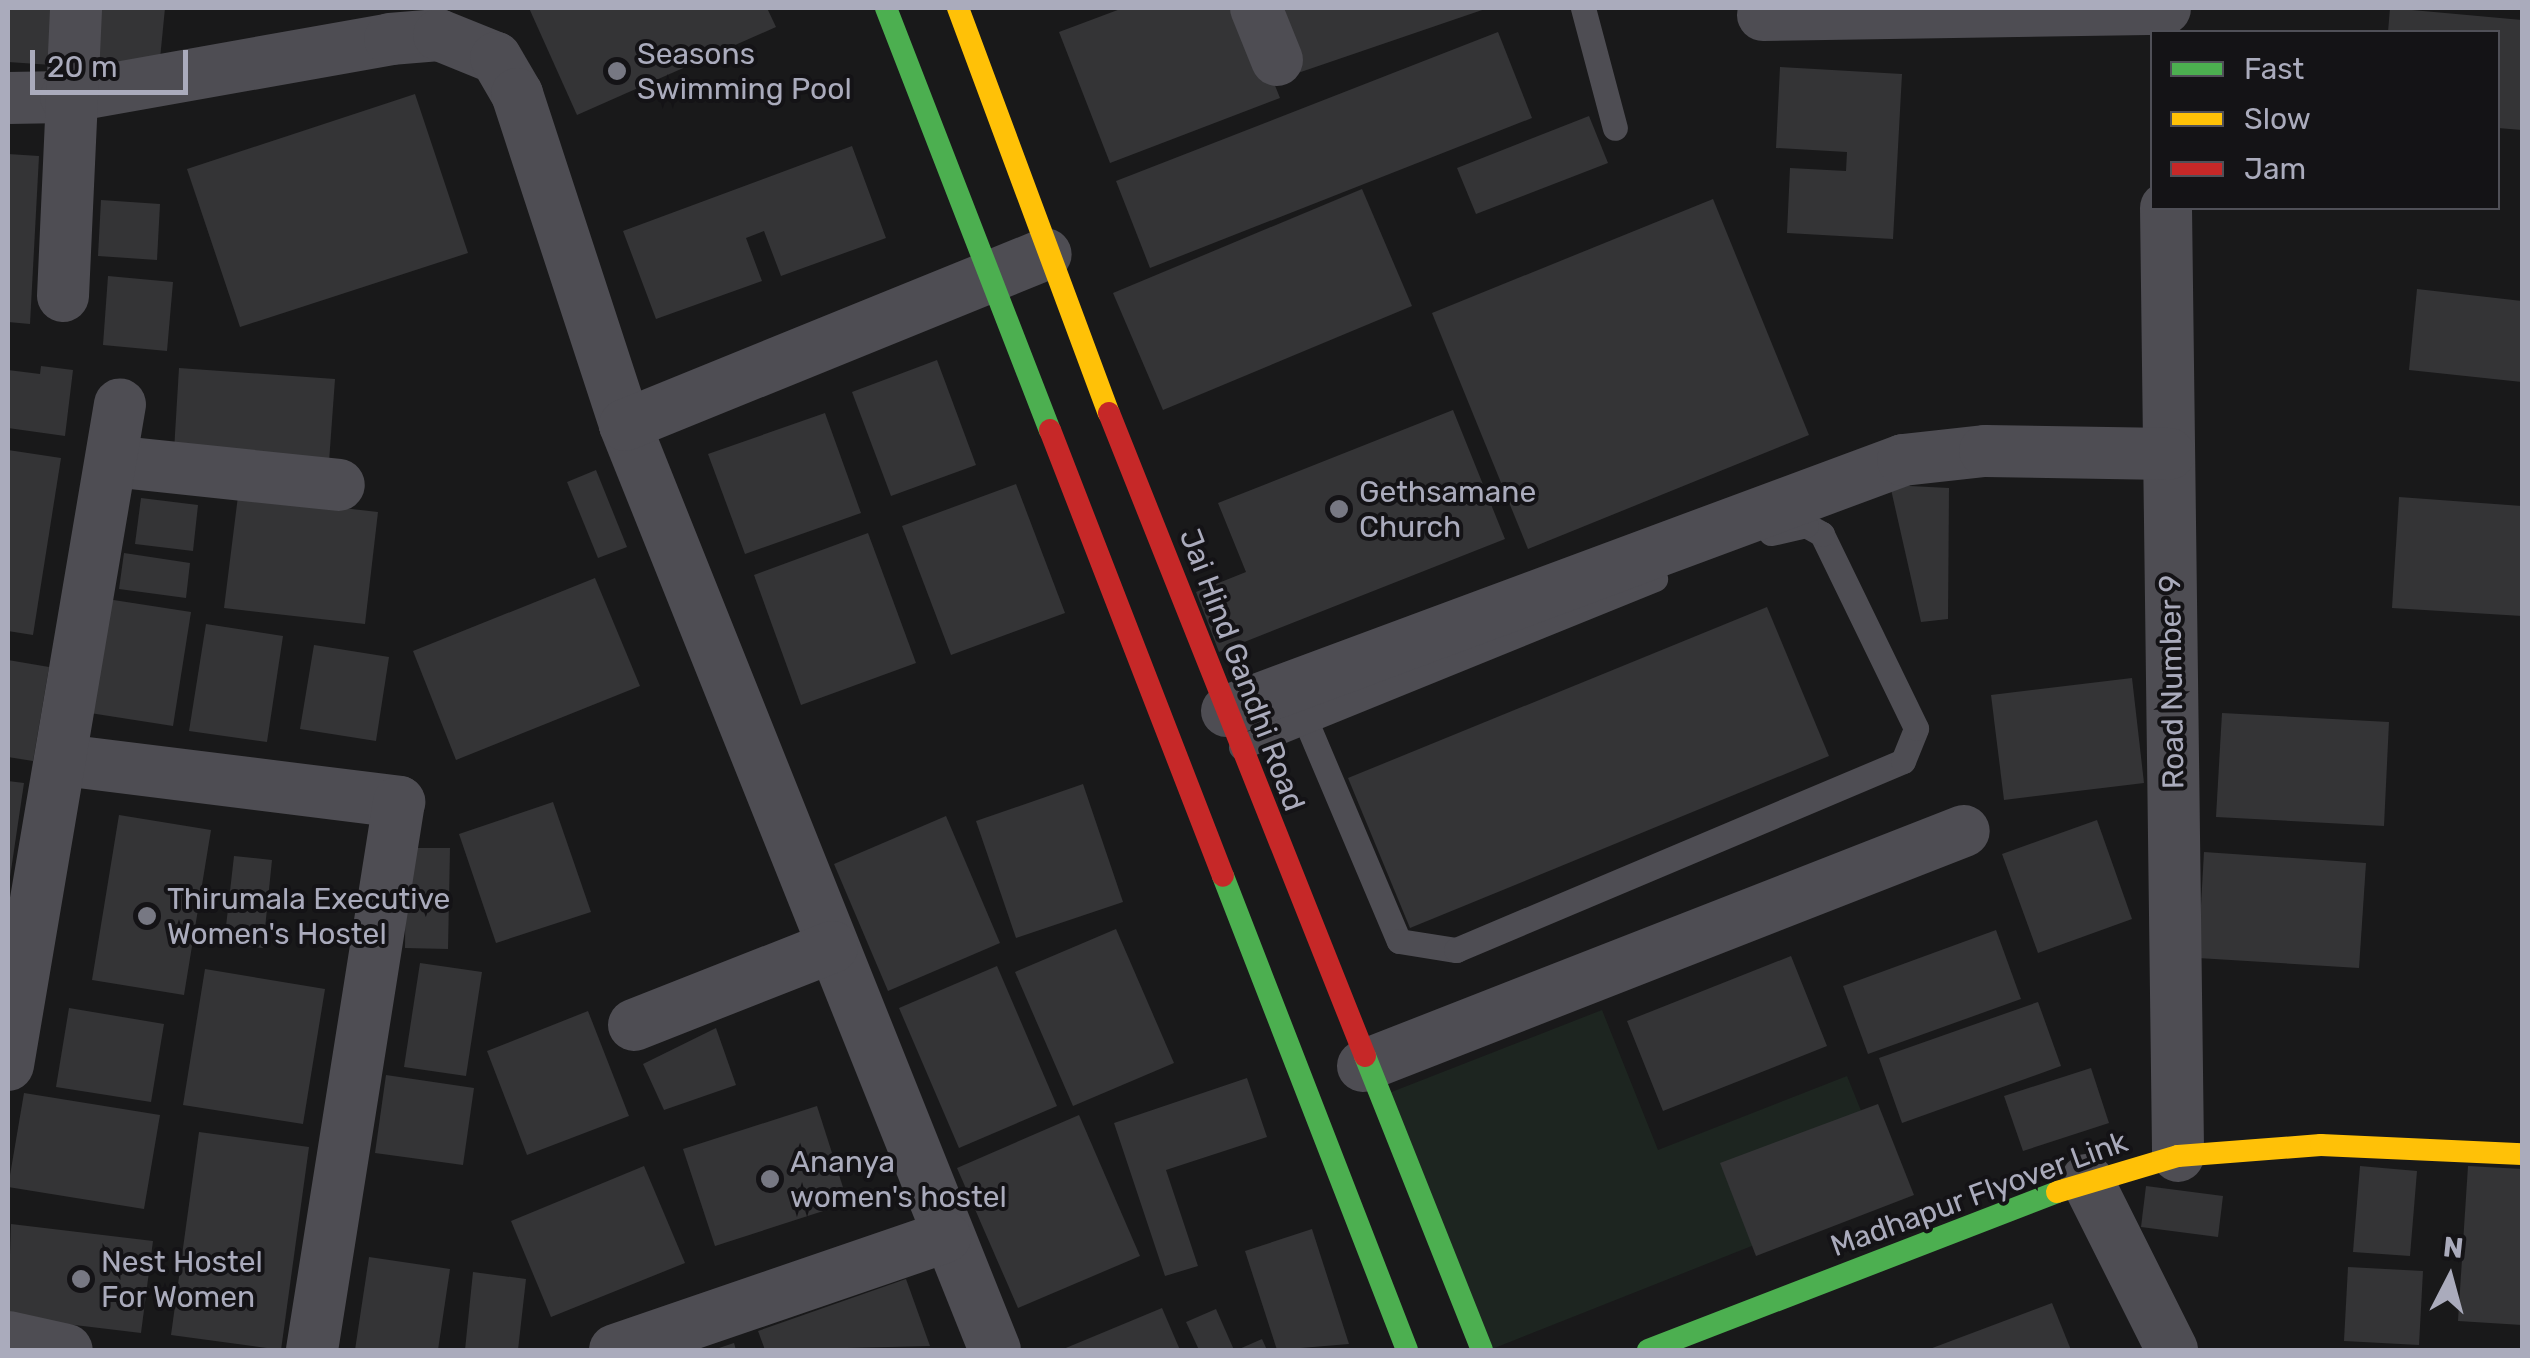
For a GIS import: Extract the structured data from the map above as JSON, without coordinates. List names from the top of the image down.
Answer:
{
  "streets": {
    "street": ["Jai Hind Gandhi Road", "Road Number 9", "Madhapur Flyover Link"]
  },
  "crossings": [
    ["Road Number 9", "Madhapur Flyover Link"]
  ],
  "places": [
    "Seasons Swimming Pool",
    "Gethsamane Church",
    "Thirumala Executive Women's Hostel",
    "Ananya women's hostel",
    "Nest Hostel For Women"
  ],
  "legend": ["Fast", "Slow", "Jam"],
  "scale_bar": "20 m",
  "north": "top"
}
